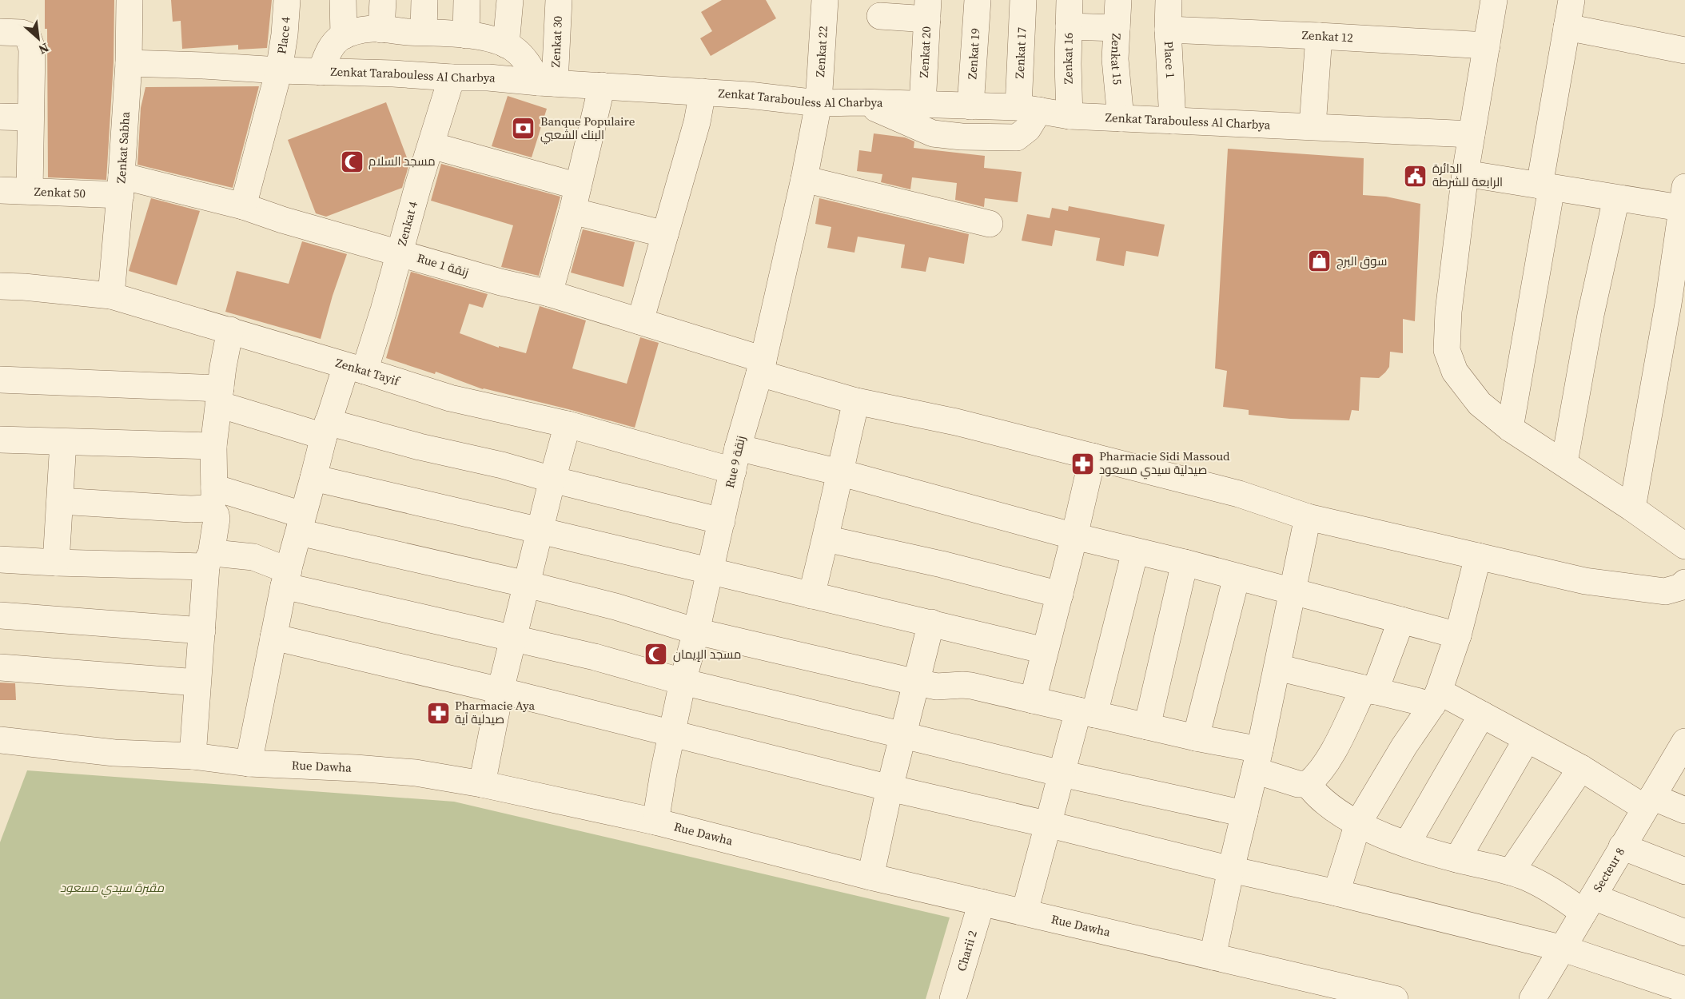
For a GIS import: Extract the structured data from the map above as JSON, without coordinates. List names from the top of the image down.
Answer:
{
  "streets": {
    "street": [
      "Place 4",
      "Zenkat 12",
      "Zenkat 30",
      "Zenkat 22",
      "Zenkat 20",
      "Zenkat 19",
      "Zenkat 17",
      "Zenkat 16",
      "Zenkat 15",
      "Place 1",
      "Zenkat Tarabouless Al Charbya",
      "Zenkat Sabha",
      "Zenkat 50",
      "Zenkat 4",
      "Rue 1 زنقة",
      "Zenkat Tayif",
      "Rue 9 زنقة",
      "Rue Dawha",
      "Secteur 8",
      "Charii 2"
    ]
  },
  "crossings": [
    ["Place 4", "Zenkat Tarabouless Al Charbya"],
    ["Place 4", "Rue 1 زنقة"],
    ["Zenkat 12", "Place 1"],
    ["Zenkat 30", "Zenkat Tarabouless Al Charbya"],
    ["Zenkat 22", "Zenkat Tarabouless Al Charbya"],
    ["Zenkat 22", "Rue 9 زنقة"],
    ["Zenkat 20", "Zenkat Tarabouless Al Charbya"],
    ["Zenkat 19", "Zenkat Tarabouless Al Charbya"],
    ["Zenkat 17", "Zenkat Tarabouless Al Charbya"],
    ["Zenkat 16", "Zenkat Tarabouless Al Charbya"],
    ["Zenkat 15", "Zenkat Tarabouless Al Charbya"],
    ["Place 1", "Zenkat Tarabouless Al Charbya"],
    ["Zenkat Tarabouless Al Charbya", "Zenkat Sabha"],
    ["Zenkat Tarabouless Al Charbya", "Zenkat 4"],
    ["Zenkat Tarabouless Al Charbya", "Rue 9 زنقة"],
    ["Zenkat Sabha", "Zenkat 50"],
    ["Zenkat Sabha", "Rue 1 زنقة"],
    ["Zenkat Sabha", "Zenkat Tayif"],
    ["Zenkat 50", "Rue 1 زنقة"],
    ["Zenkat 4", "Rue 1 زنقة"],
    ["Zenkat 4", "Zenkat Tayif"],
    ["Zenkat 4", "Rue Dawha"],
    ["Rue 1 زنقة", "Rue 9 زنقة"],
    ["Zenkat Tayif", "Rue 9 زنقة"],
    ["Rue 9 زنقة", "Rue Dawha"],
    ["Rue Dawha", "Charii 2"]
  ],
  "parks": ["مقبرة سيدي مسعود"],
  "places": {
    "bank": ["Banque Populaire البنك الشعبي"],
    "mosque": ["مسجد السلام", "مسجد الإيمان"],
    "public building": ["الدائرة الرابعة للشرطة"],
    "shop": ["سوق البرج"],
    "pharmacy": ["Pharmacie Sidi Massoud صيدلية سيدي مسعود", "Pharmacie Aya صيدلية اًية"]
  },
  "north": "bottom right"
}
